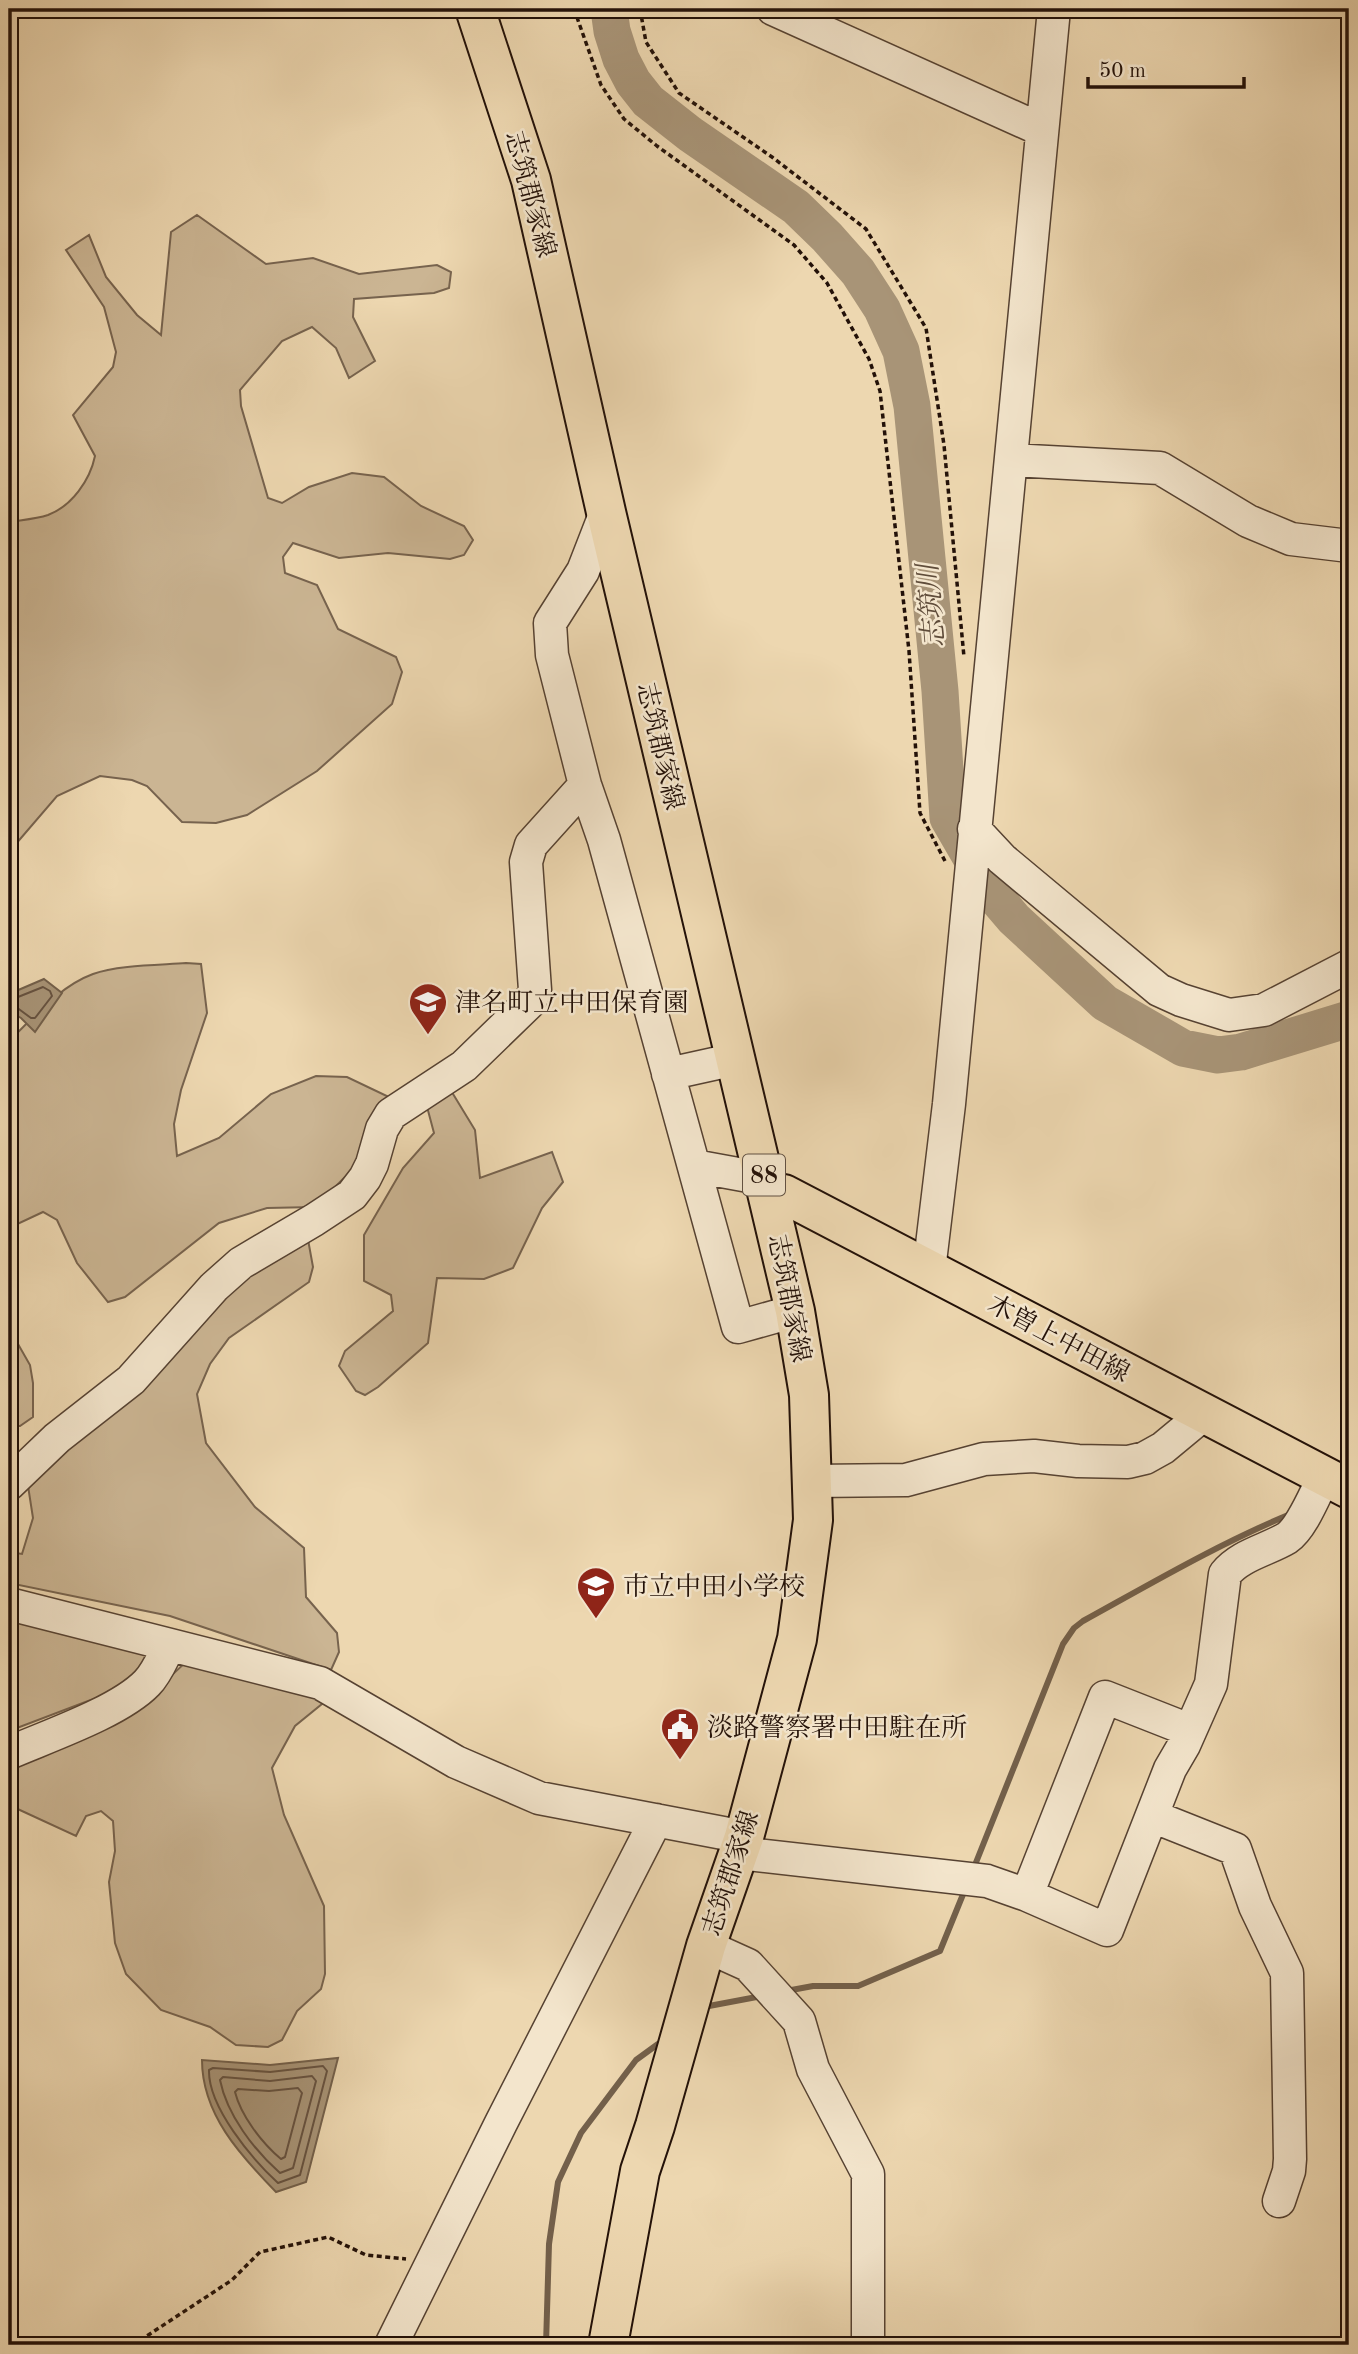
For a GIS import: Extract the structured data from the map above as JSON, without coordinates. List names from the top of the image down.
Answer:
{
  "streets": {
    "main road": ["志筑郡家線", "88", "木曽上中田線"]
  },
  "crossings": [
    ["志筑郡家線", "木曽上中田線"]
  ],
  "water": ["志筑川"],
  "places": {
    "school or university": ["津名町立中田保育園", "市立中田小学校"],
    "public building": ["淡路警察署中田駐在所"]
  },
  "scale_bar": "50 m"
}
